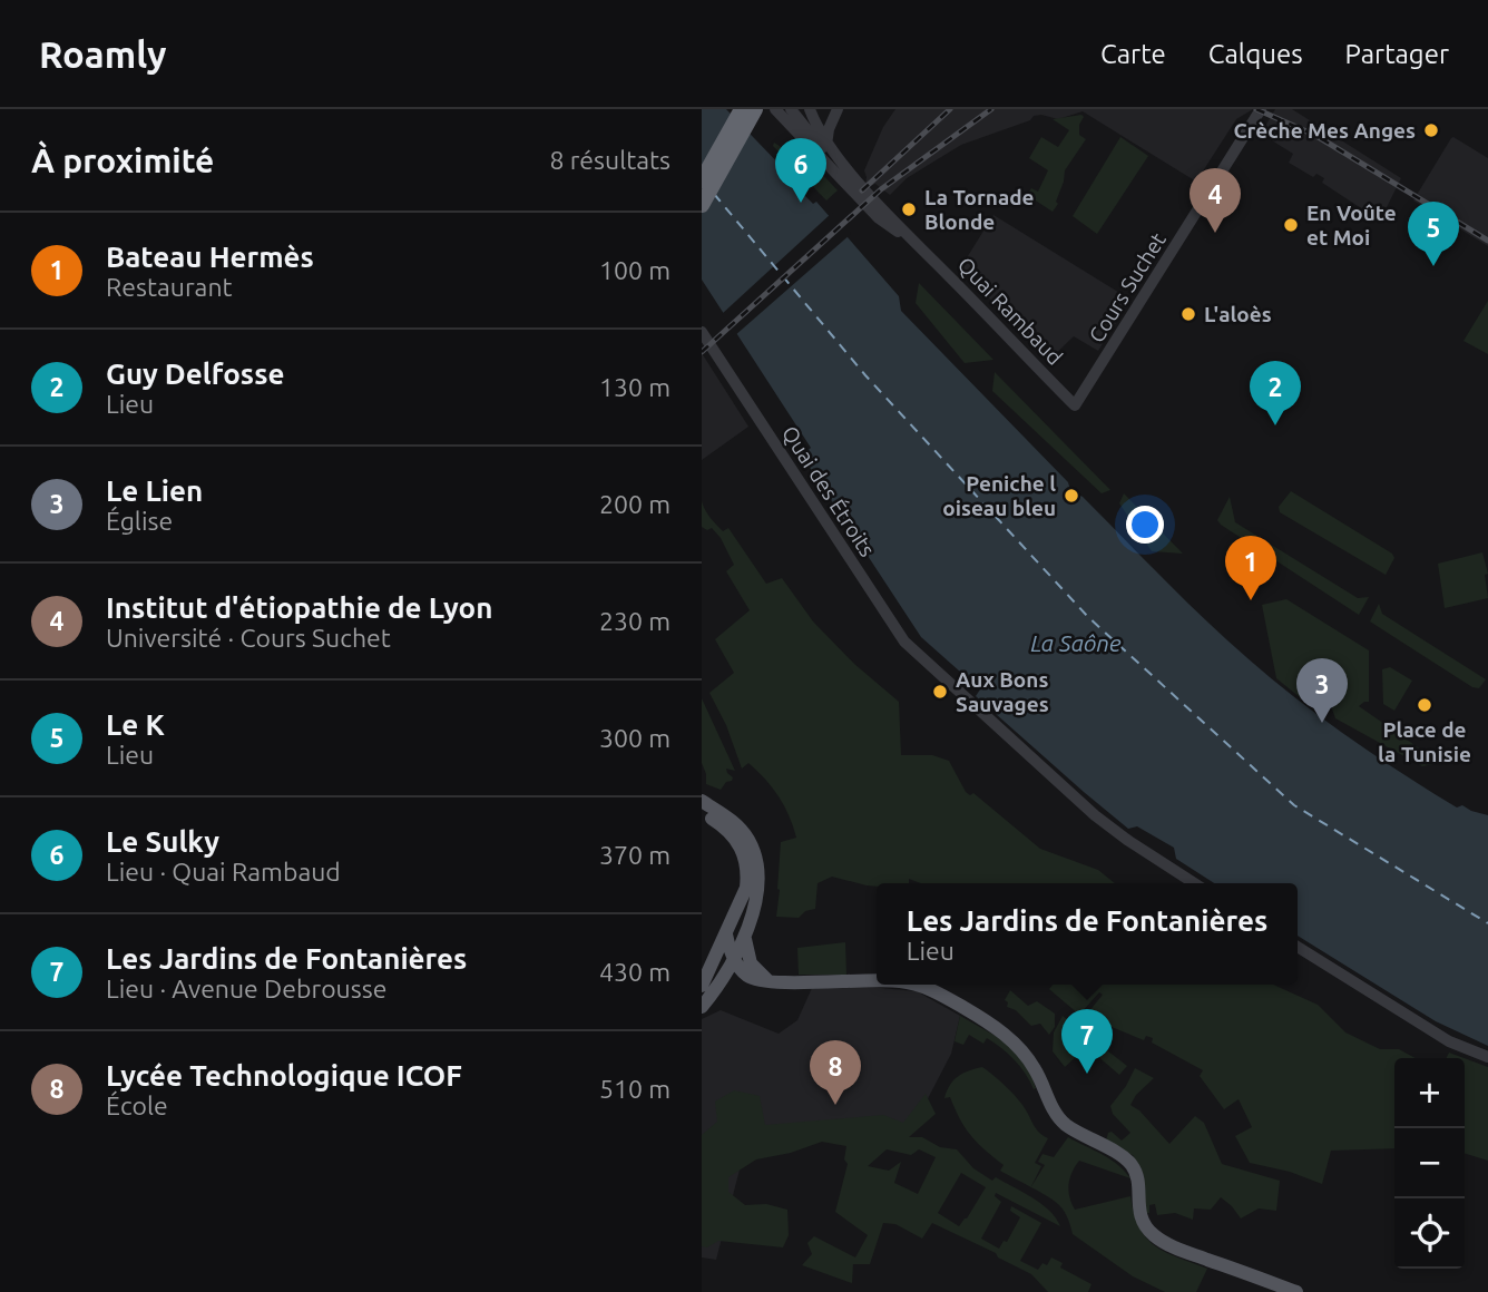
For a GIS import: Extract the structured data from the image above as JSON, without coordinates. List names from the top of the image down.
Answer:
{
  "streets": {
    "street": ["Cours Suchet", "Quai Rambaud", "Quai des Étroits"]
  },
  "crossings": [
    ["Cours Suchet", "Quai Rambaud"]
  ],
  "water": ["La Saône"],
  "places": [
    "Crèche Mes Anges",
    "La Tornade Blonde",
    "En Voûte et Moi",
    "L'aloès",
    "Peniche l oiseau bleu",
    "Aux Bons Sauvages",
    "Place de la Tunisie"
  ],
  "page": {
    "header": "Roamly",
    "nav": ["Carte", "Calques", "Partager"],
    "heading": ["À proximité", "8 résultats"],
    "pins": [
      "6",
      "4",
      "5",
      "2",
      "1",
      "3",
      "7",
      "8"
    ],
    "list": [
      {
        "mark": "1",
        "name": "Bateau Hermès",
        "note": "Restaurant",
        "value": "100 m"
      },
      {
        "mark": "2",
        "name": "Guy Delfosse",
        "note": "Lieu",
        "value": "130 m"
      },
      {
        "mark": "3",
        "name": "Le Lien",
        "note": "Église",
        "value": "200 m"
      },
      {
        "mark": "4",
        "name": "Institut d'étiopathie de Lyon",
        "note": "Université · Cours Suchet",
        "value": "230 m"
      },
      {
        "mark": "5",
        "name": "Le K",
        "note": "Lieu",
        "value": "300 m"
      },
      {
        "mark": "6",
        "name": "Le Sulky",
        "note": "Lieu · Quai Rambaud",
        "value": "370 m"
      },
      {
        "mark": "7",
        "name": "Les Jardins de Fontanières",
        "note": "Lieu · Avenue Debrousse",
        "value": "430 m"
      },
      {
        "mark": "8",
        "name": "Lycée Technologique ICOF",
        "note": "École",
        "value": "510 m"
      }
    ],
    "popup": ["Les Jardins de Fontanières", "Lieu"],
    "map_buttons": ["+", "−"]
  }
}
